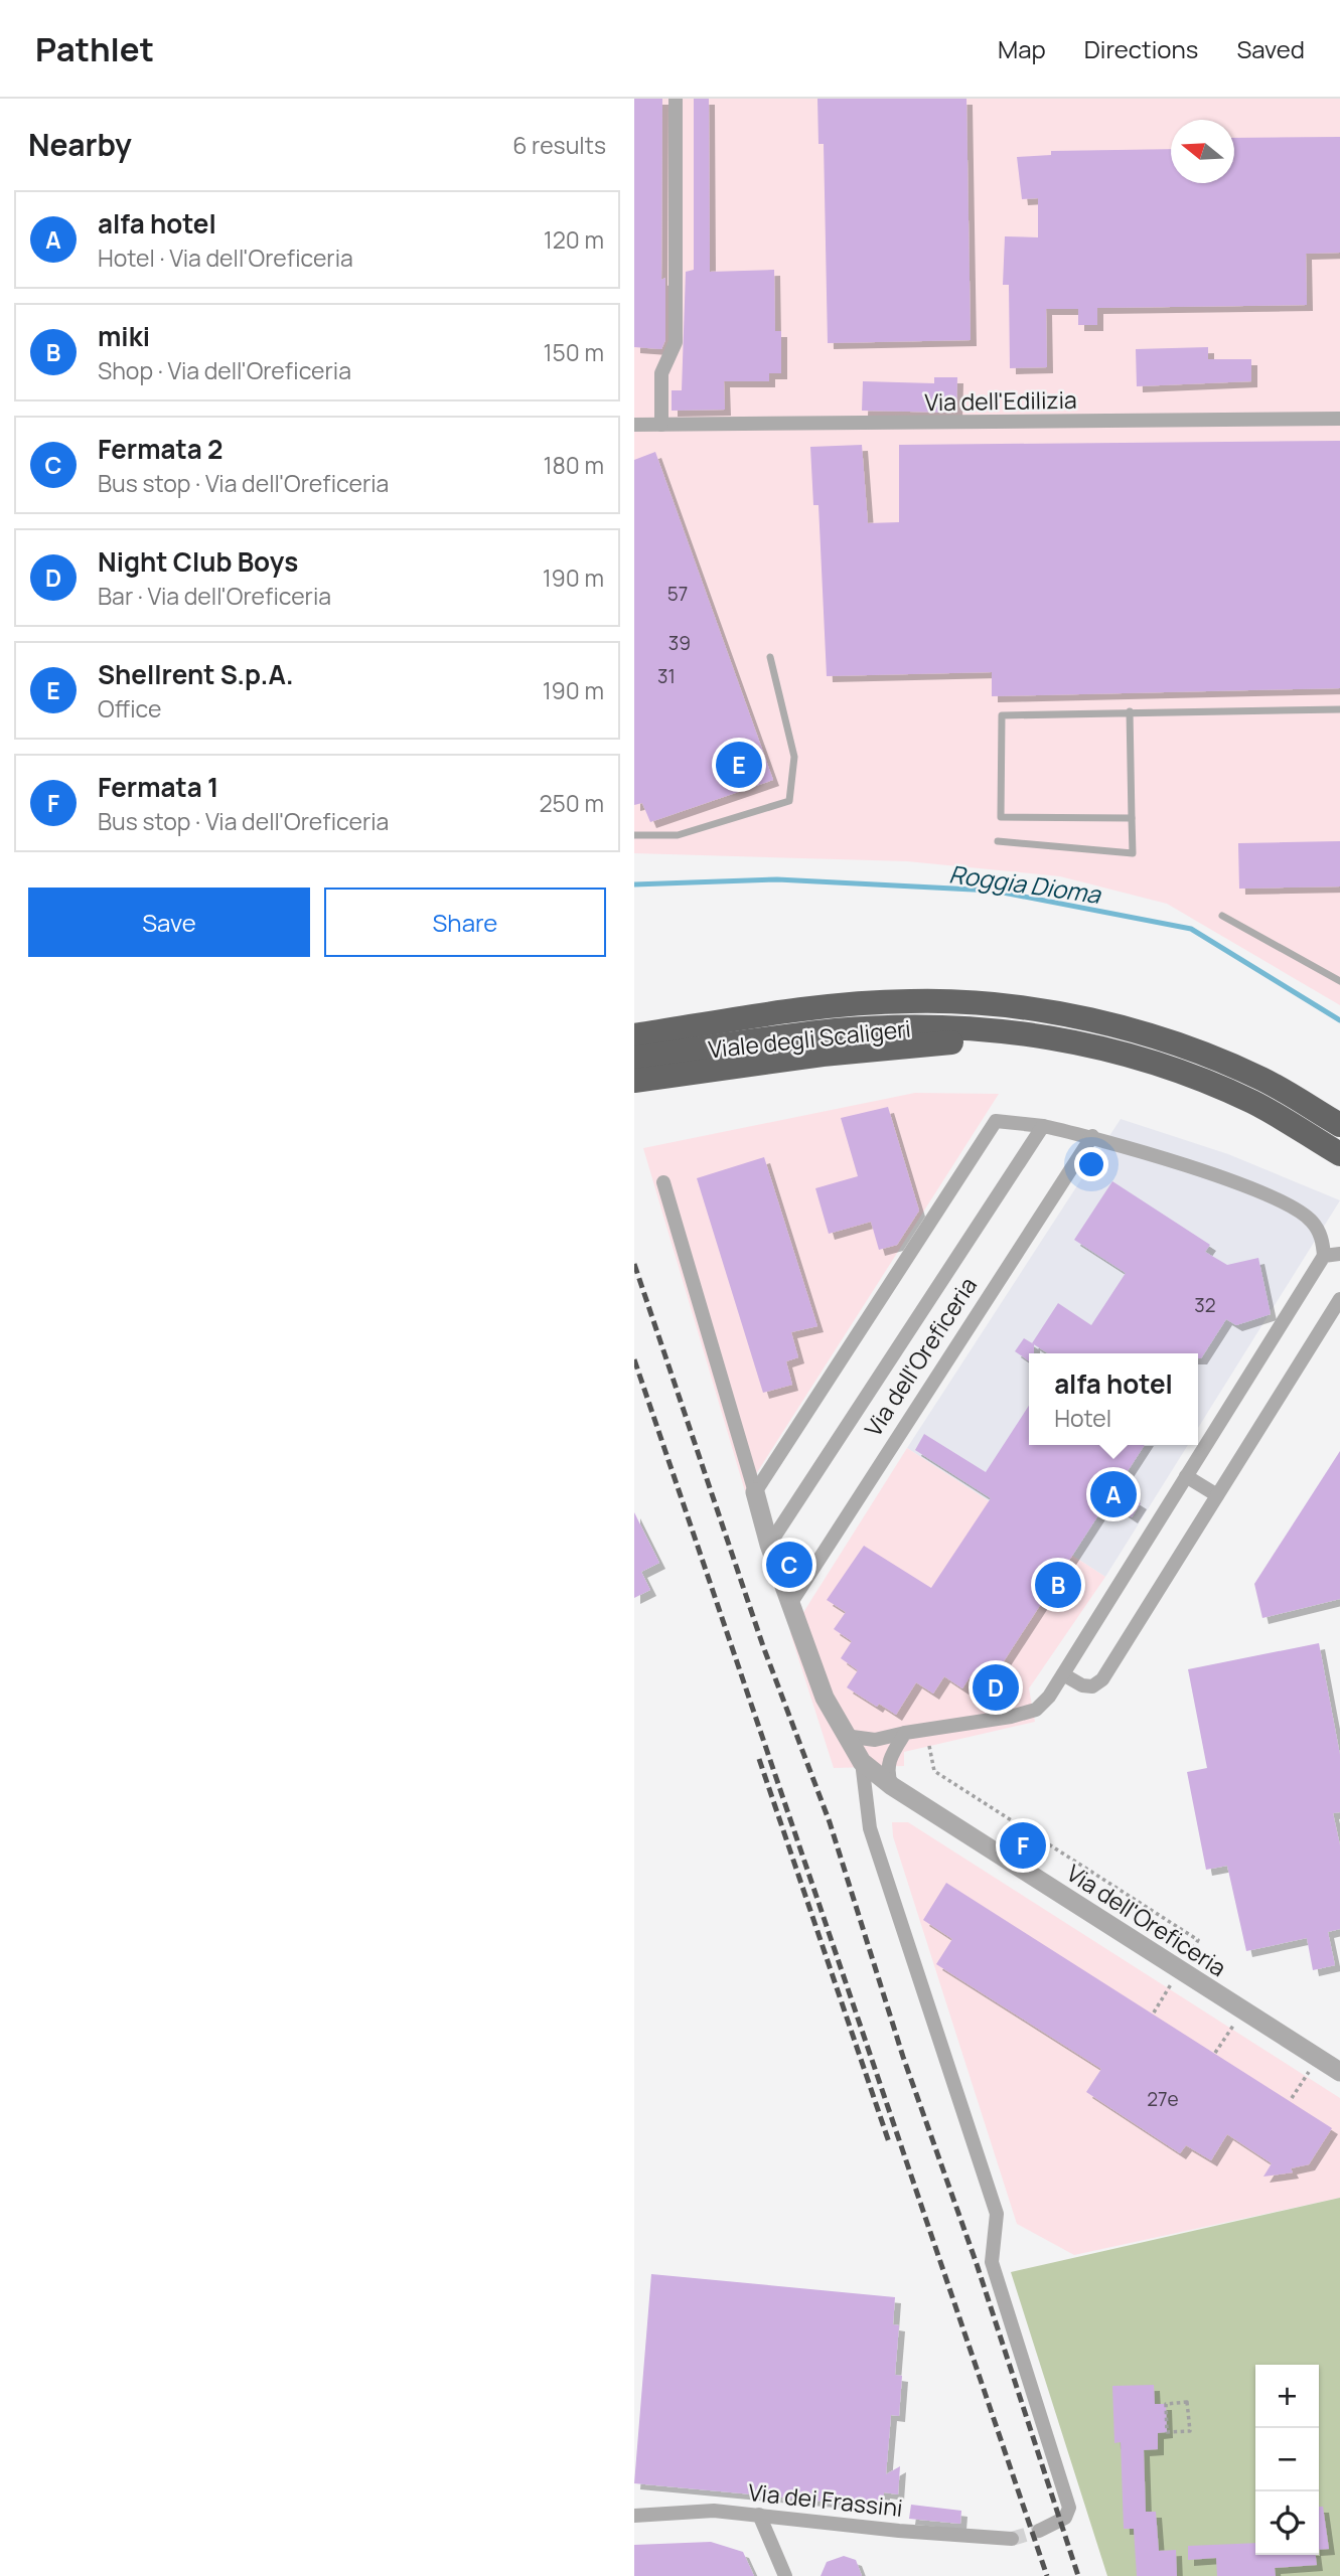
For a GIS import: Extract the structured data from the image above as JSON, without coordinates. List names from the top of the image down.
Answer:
{
  "streets": {
    "highway": ["Viale degli Scaligeri"],
    "street": ["Via dell'Edilizia", "Via dell'Oreficeria", "Via dei Frassini"]
  },
  "water": ["Roggia Dioma"],
  "house_numbers": [
    "57",
    "39",
    "31",
    "32",
    "27e"
  ],
  "north": "left",
  "page": {
    "header": "Pathlet",
    "nav": ["Map", "Directions", "Saved"],
    "heading": ["Nearby", "6 results"],
    "list": [
      {
        "mark": "A",
        "name": "alfa hotel",
        "note": "Hotel · Via dell'Oreficeria",
        "value": "120 m"
      },
      {
        "mark": "B",
        "name": "miki",
        "note": "Shop · Via dell'Oreficeria",
        "value": "150 m"
      },
      {
        "mark": "C",
        "name": "Fermata 2",
        "note": "Bus stop · Via dell'Oreficeria",
        "value": "180 m"
      },
      {
        "mark": "D",
        "name": "Night Club Boys",
        "note": "Bar · Via dell'Oreficeria",
        "value": "190 m"
      },
      {
        "mark": "E",
        "name": "Shellrent S.p.A.",
        "note": "Office",
        "value": "190 m"
      },
      {
        "mark": "F",
        "name": "Fermata 1",
        "note": "Bus stop · Via dell'Oreficeria",
        "value": "250 m"
      }
    ],
    "pins": [
      "E",
      "A",
      "C",
      "B",
      "D",
      "F"
    ],
    "buttons": ["Save", "Share"],
    "popup": ["alfa hotel", "Hotel"],
    "map_buttons": ["+", "−"]
  }
}
